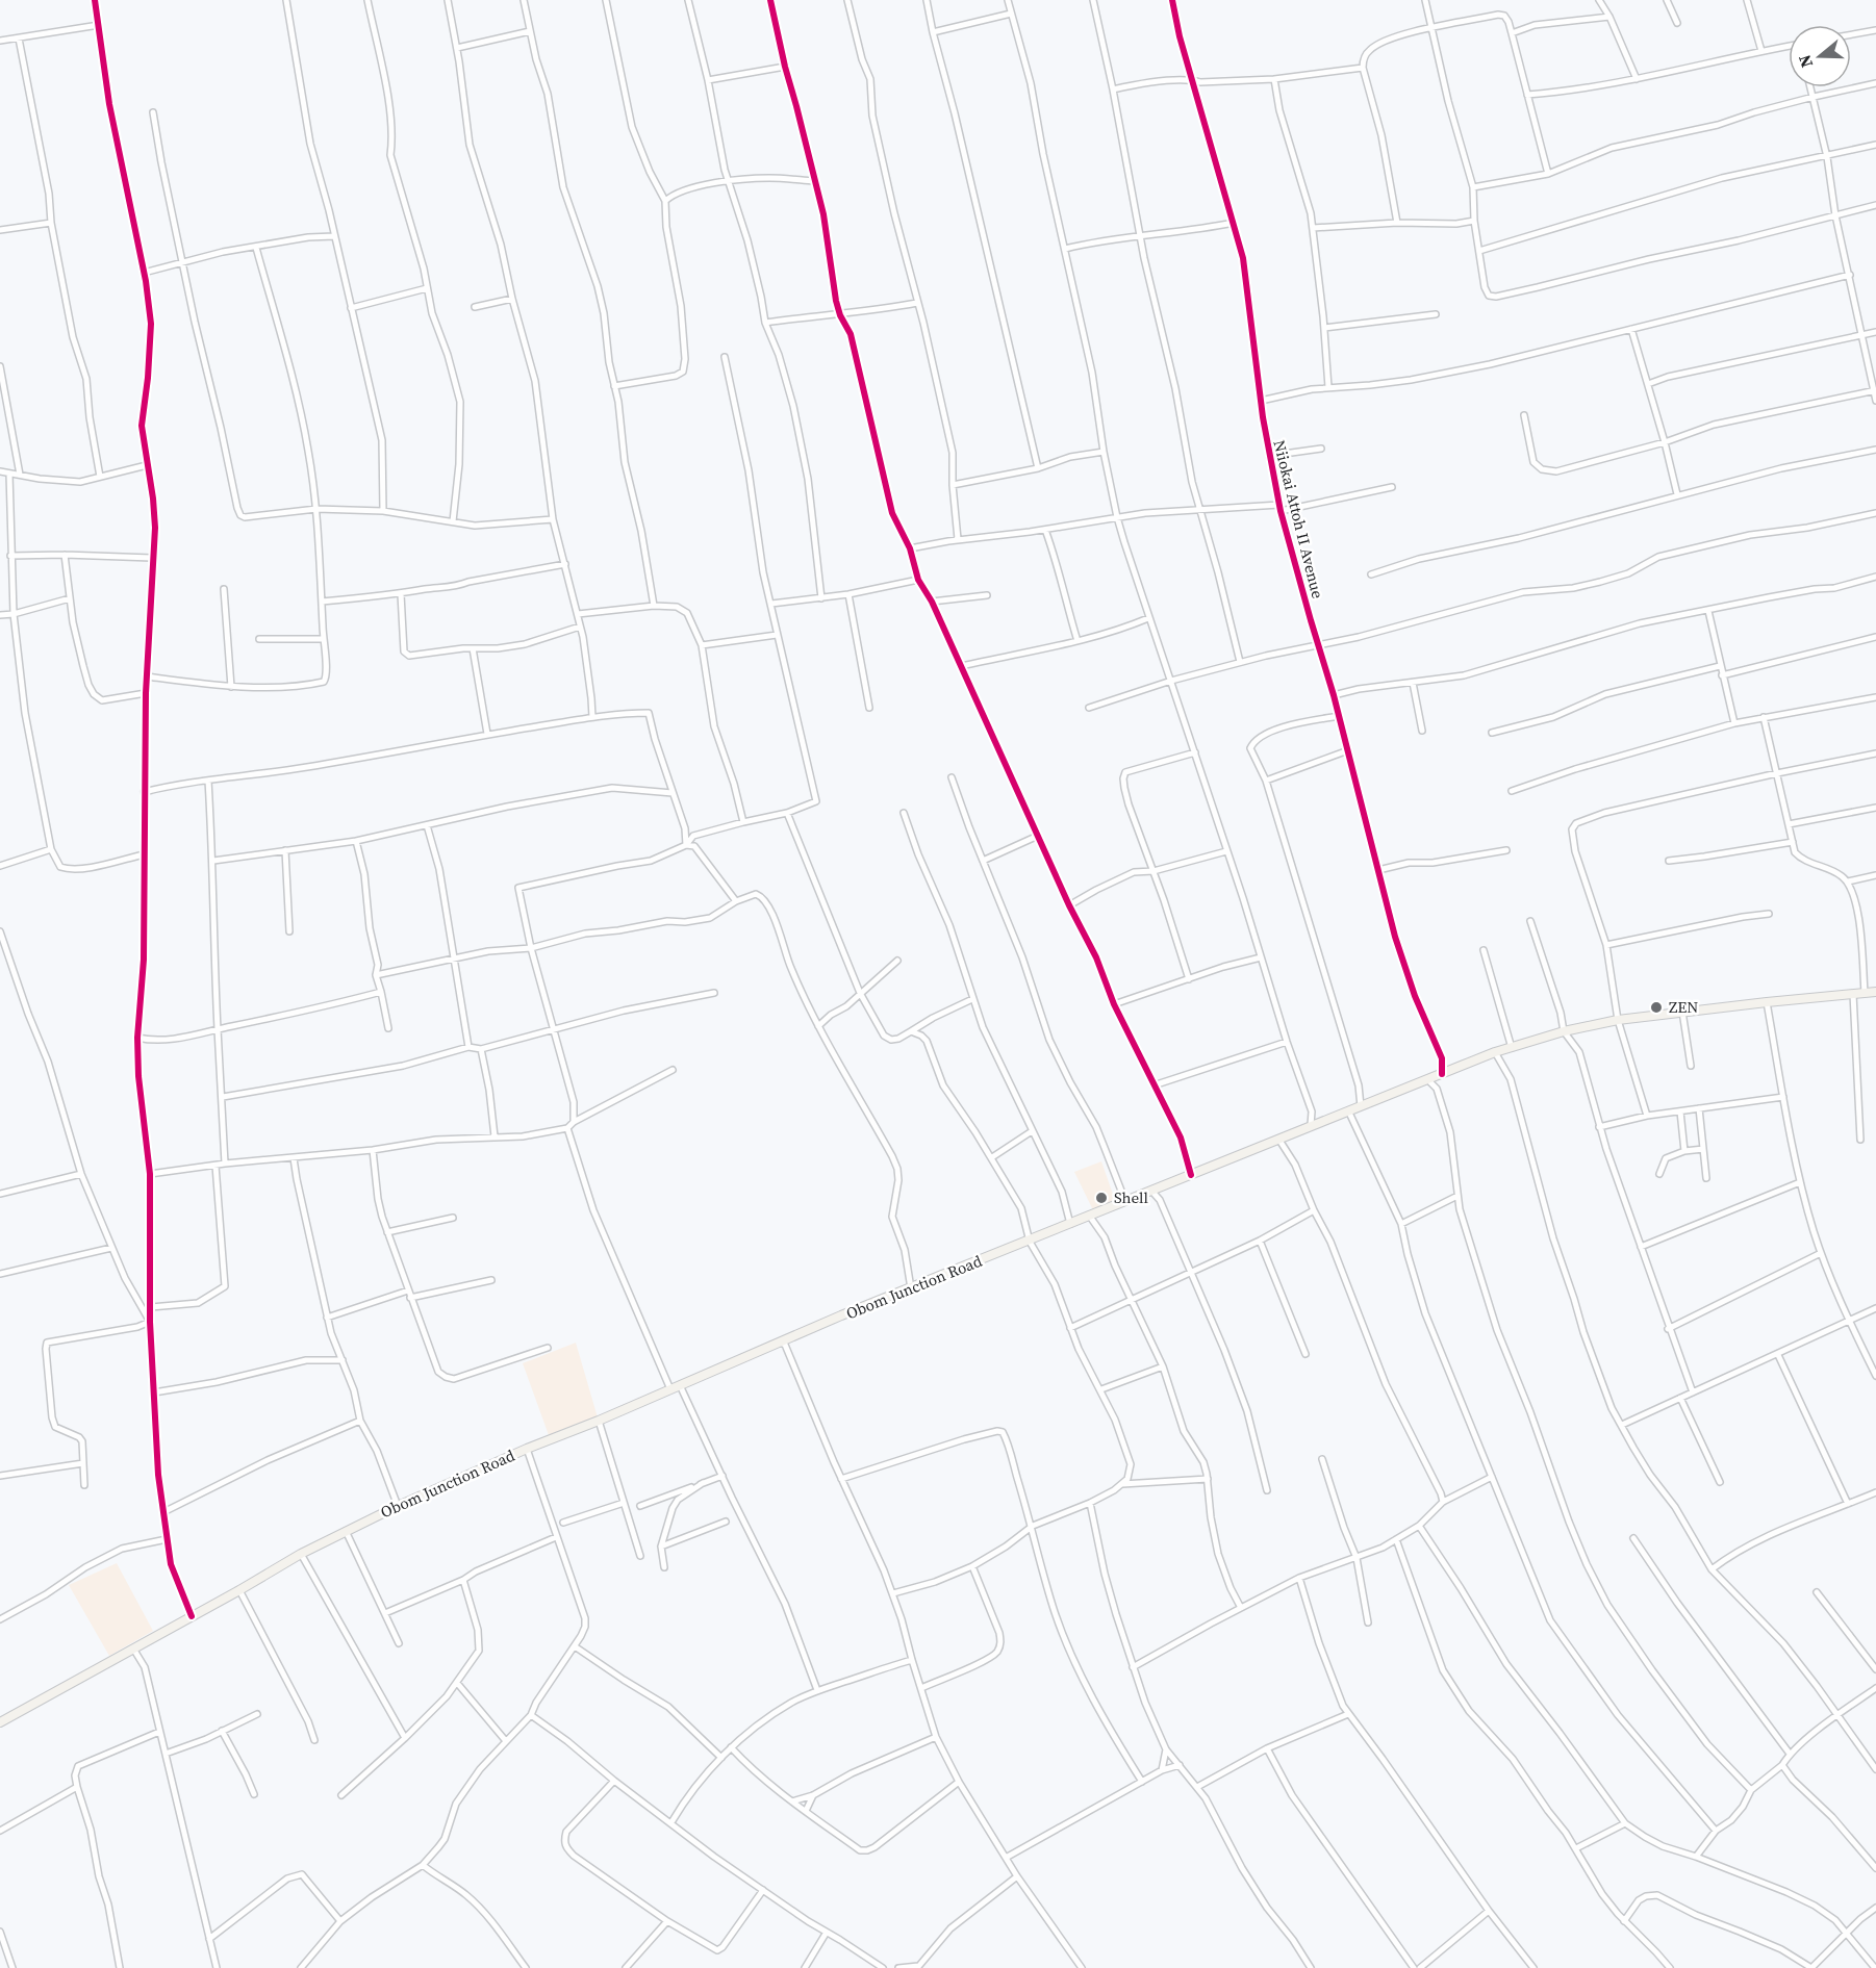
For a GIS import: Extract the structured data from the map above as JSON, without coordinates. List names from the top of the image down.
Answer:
{
  "streets": {
    "main road": ["Obom Junction Road"],
    "street": ["Niiokai Attoh II Avenue"]
  },
  "crossings": [
    ["Niiokai Attoh II Avenue", "Obom Junction Road"]
  ],
  "places": ["ZEN", "Shell"],
  "north": "left"
}
